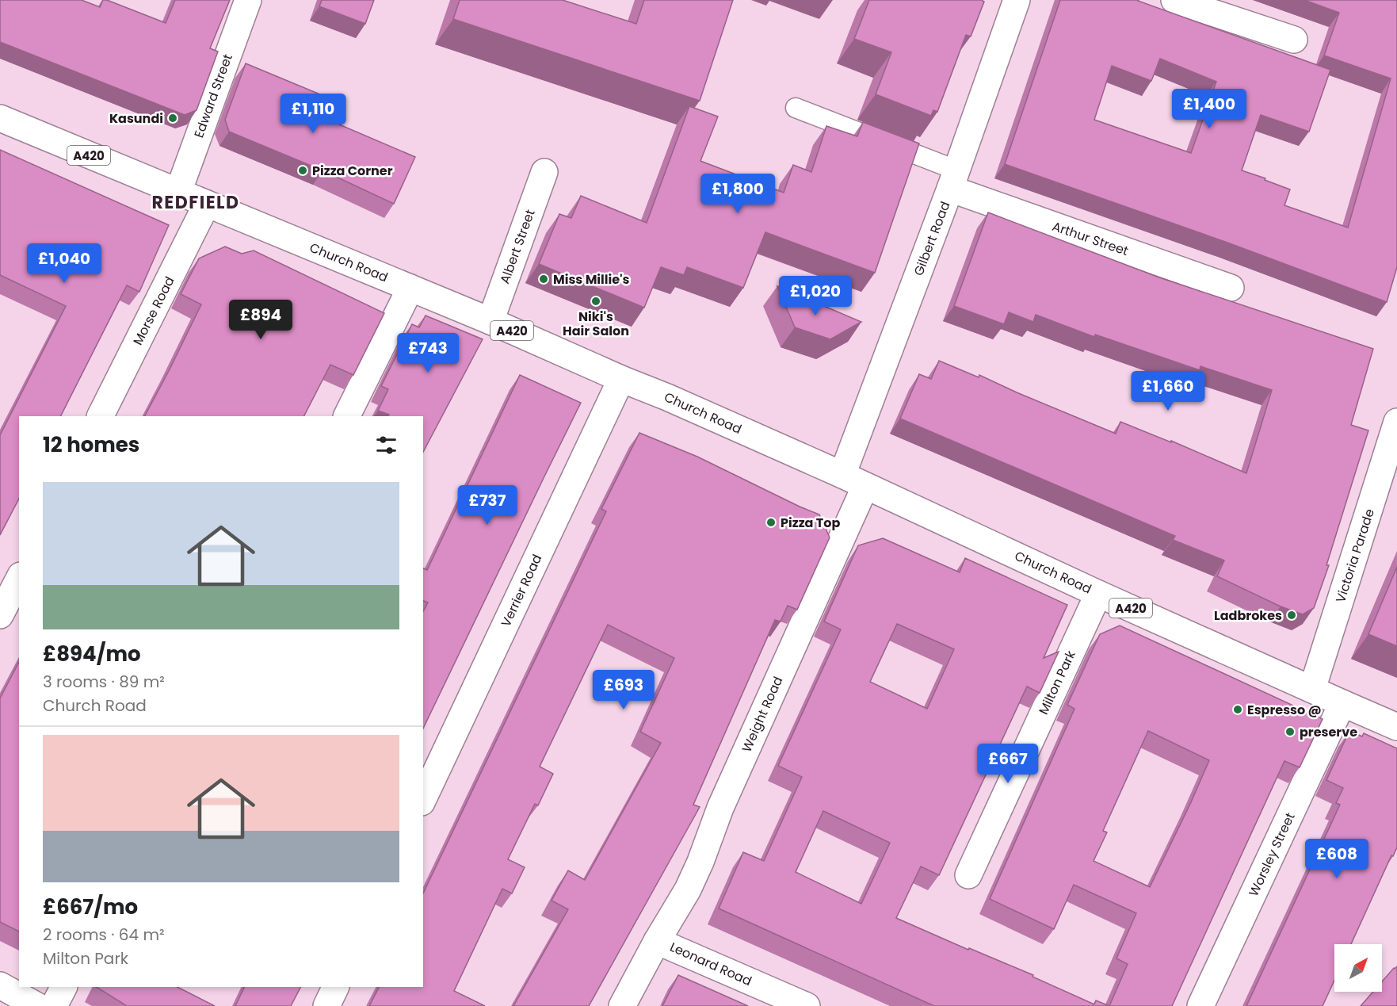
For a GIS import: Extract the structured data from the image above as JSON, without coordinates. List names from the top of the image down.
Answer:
{
  "streets": {
    "street": [
      "Edward Street",
      "A420",
      "Gilbert Road",
      "Arthur Street",
      "Albert Street",
      "Church Road",
      "Morse Road",
      "Victoria Parade",
      "Verrier Road",
      "Milton Park",
      "Weight Road",
      "Worsley Street",
      "Leonard Road"
    ]
  },
  "crossings": [
    ["Edward Street", "Church Road"],
    ["Gilbert Road", "Arthur Street"],
    ["Gilbert Road", "Church Road"],
    ["Albert Street", "Church Road"],
    ["Church Road", "Morse Road"],
    ["Church Road", "Victoria Parade"],
    ["Church Road", "Verrier Road"],
    ["Church Road", "Milton Park"],
    ["Church Road", "Weight Road"],
    ["Church Road", "Worsley Street"],
    ["Weight Road", "Leonard Road"]
  ],
  "districts": ["REDFIELD"],
  "places": [
    "Kasundi",
    "Pizza Corner",
    "Miss Millie's",
    "Niki's Hair Salon",
    "Pizza Top",
    "Ladbrokes",
    "Espresso @",
    "preserve"
  ],
  "north": "top right",
  "page": {
    "price": [
      "£1,400",
      "£1,110",
      "£1,800",
      "£1,040",
      "£1,020",
      "£894",
      "£743",
      "£1,660",
      "£737",
      "£693",
      "£667",
      "£608"
    ],
    "heading": "12 homes",
    "list": [
      {
        "name": "£894/mo",
        "note": "3 rooms · 89 m² · Church Road"
      },
      {
        "name": "£667/mo",
        "note": "2 rooms · 64 m² · Milton Park"
      }
    ]
  }
}
